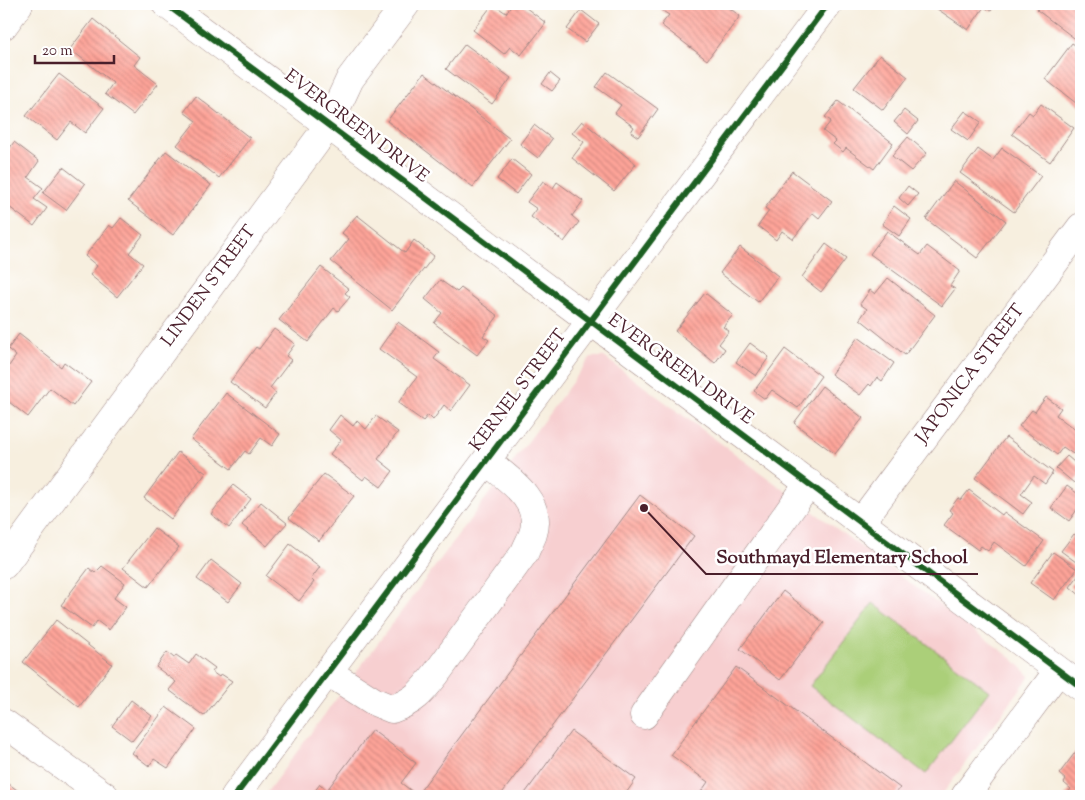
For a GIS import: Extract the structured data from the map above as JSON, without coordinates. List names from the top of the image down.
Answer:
{
  "streets": {
    "street": [
      "EVERGREEN DRIVE",
      "LINDEN STREET",
      "JAPONICA STREET",
      "KERNEL STREET"
    ]
  },
  "crossings": [
    ["EVERGREEN DRIVE", "LINDEN STREET"],
    ["EVERGREEN DRIVE", "JAPONICA STREET"],
    ["EVERGREEN DRIVE", "KERNEL STREET"]
  ],
  "places": ["Southmayd Elementary School"],
  "scale_bar": "20 m"
}
